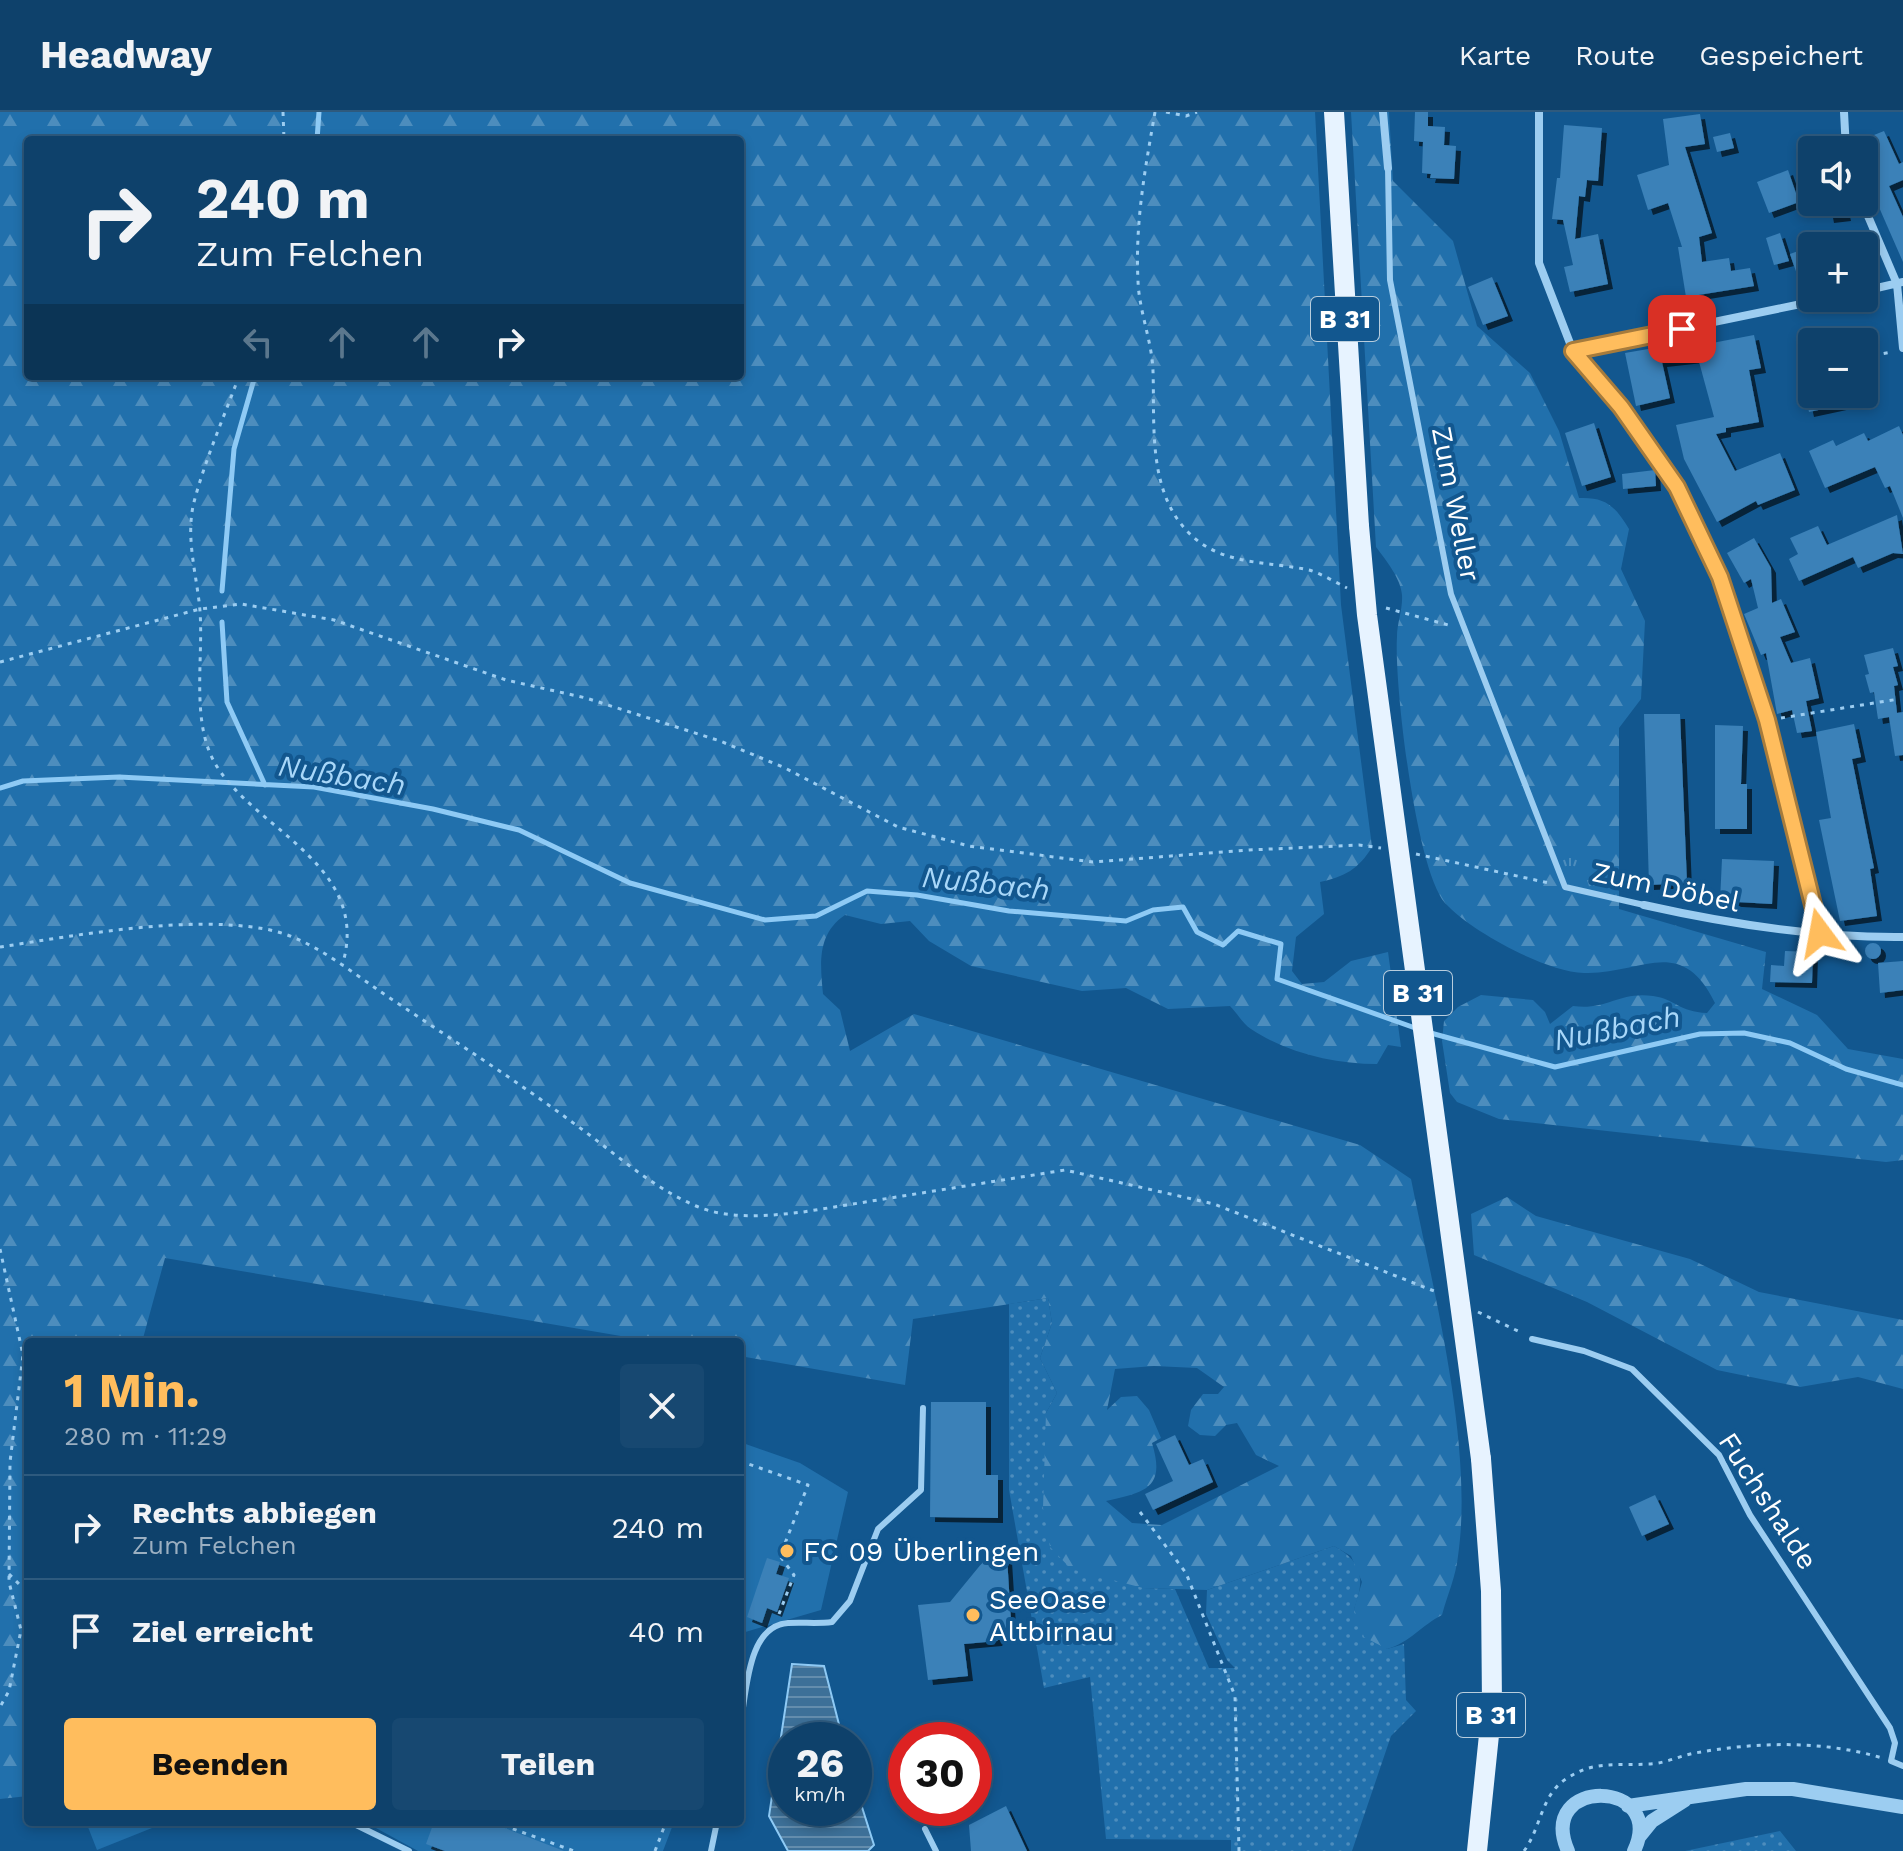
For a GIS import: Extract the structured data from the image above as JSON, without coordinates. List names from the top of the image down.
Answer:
{
  "streets": {
    "main road": ["B 31"],
    "street": ["Zum Weller", "Zum Döbel"],
    "lane": ["Fuchshalde"]
  },
  "crossings": [
    ["Zum Weller", "Zum Döbel"]
  ],
  "water": ["Nußbach"],
  "places": ["FC 09 Überlingen", "SeeOase Altbirnau"],
  "page": {
    "header": "Headway",
    "nav": ["Karte", "Route", "Gespeichert"],
    "map_buttons": ["+", "−"],
    "turn": ["240 m", "Zum Felchen"],
    "heading": ["1 Min.", "280 m · 11:29"],
    "list": [
      {
        "name": "Rechts abbiegen",
        "note": "Zum Felchen",
        "value": "240 m"
      },
      {
        "name": "Ziel erreicht",
        "value": "40 m"
      }
    ],
    "buttons": ["Beenden", "Teilen"],
    "speed": "26 km/h",
    "limit": "30"
  }
}
